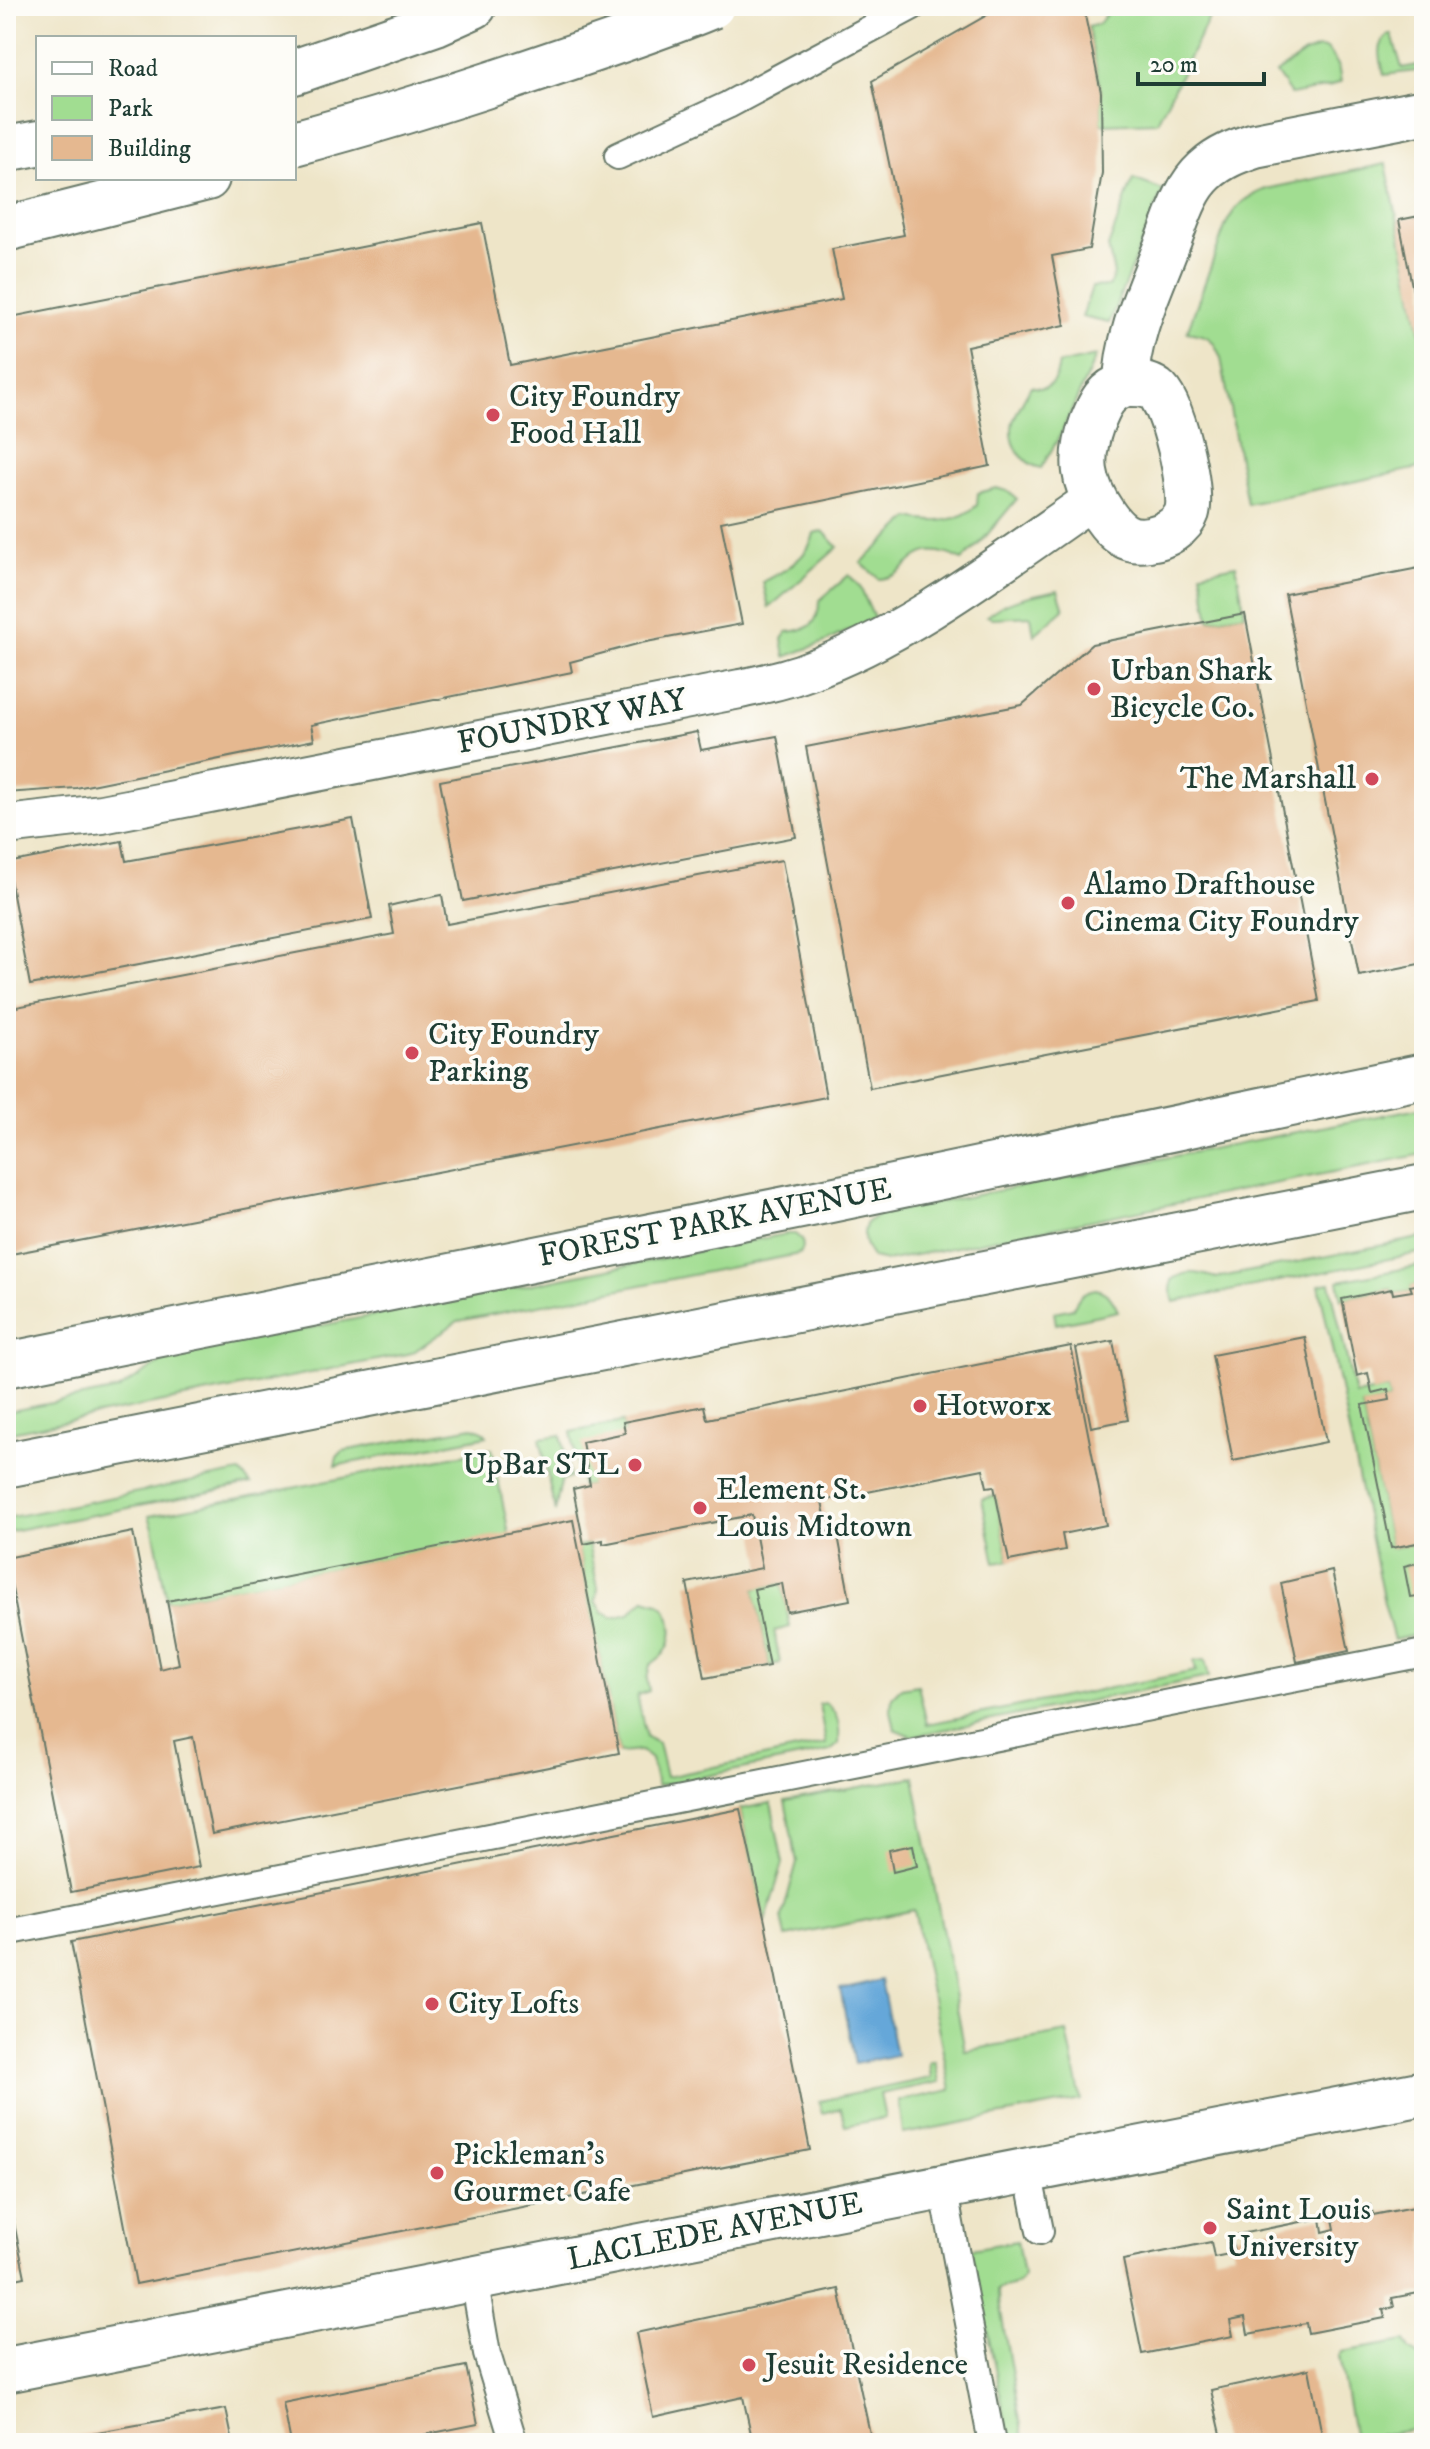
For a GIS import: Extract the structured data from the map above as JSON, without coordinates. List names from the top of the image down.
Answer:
{
  "streets": {
    "main road": ["FOREST PARK AVENUE", "LACLEDE AVENUE"],
    "street": ["FOUNDRY WAY"]
  },
  "places": [
    "City Foundry Food Hall",
    "Urban Shark Bicycle Co.",
    "The Marshall",
    "Alamo Drafthouse Cinema City Foundry",
    "City Foundry Parking",
    "Hotworx",
    "UpBar STL",
    "Element St. Louis Midtown",
    "City Lofts",
    "Pickleman's Gourmet Cafe",
    "Saint Louis University",
    "Jesuit Residence"
  ],
  "legend": ["Road", "Park", "Building"],
  "scale_bar": "20 m"
}
